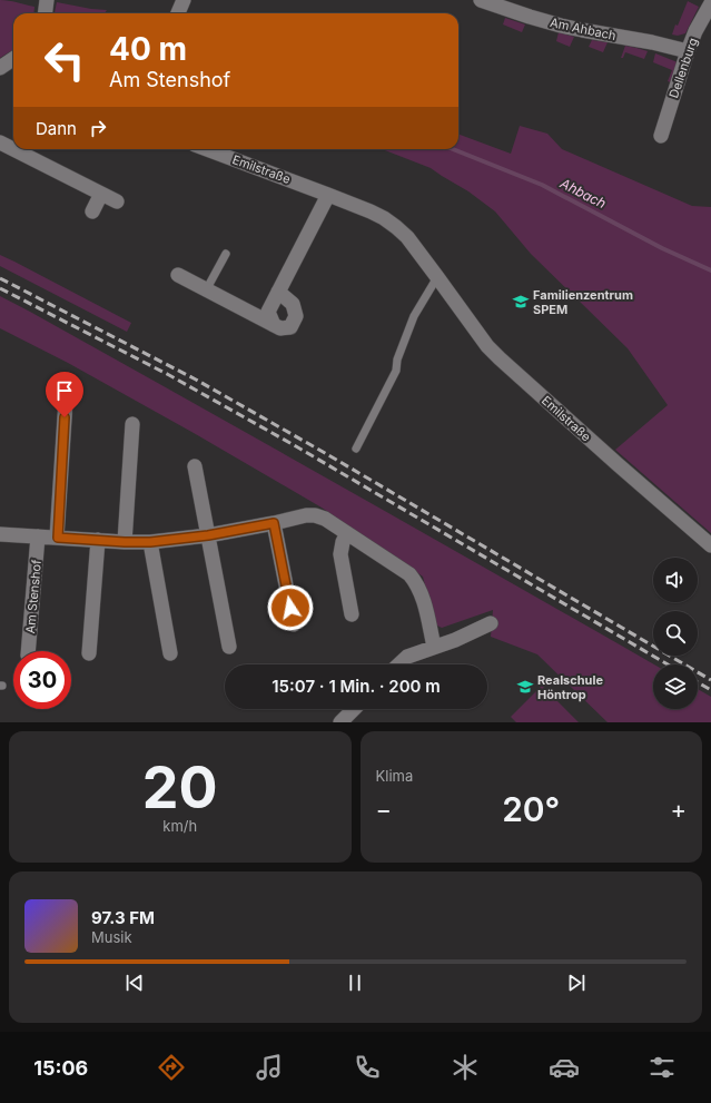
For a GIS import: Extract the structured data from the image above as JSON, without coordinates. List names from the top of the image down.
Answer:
{
  "streets": {
    "street": [
      "Am Ahbach",
      "Dellenburg",
      "Emilstraße",
      "Am Stenshof"
    ]
  },
  "crossings": [
    ["Am Ahbach", "Dellenburg"]
  ],
  "water": ["Ahbach"],
  "places": {
    "school or university": ["Familienzentrum SPEM", "Realschule Höntrop"]
  },
  "page": {
    "turn": ["40 m", "Am Stenshof"],
    "then": "Dann",
    "limit": "30",
    "trip": "15:07 · 1 Min. · 200 m",
    "tile": [
      ["20", "km/h"],
      "Klima"
    ],
    "heat": ["−", "20°", "+"],
    "song": ["97.3 FM", "Musik"],
    "tabs": "15:06"
  }
}
